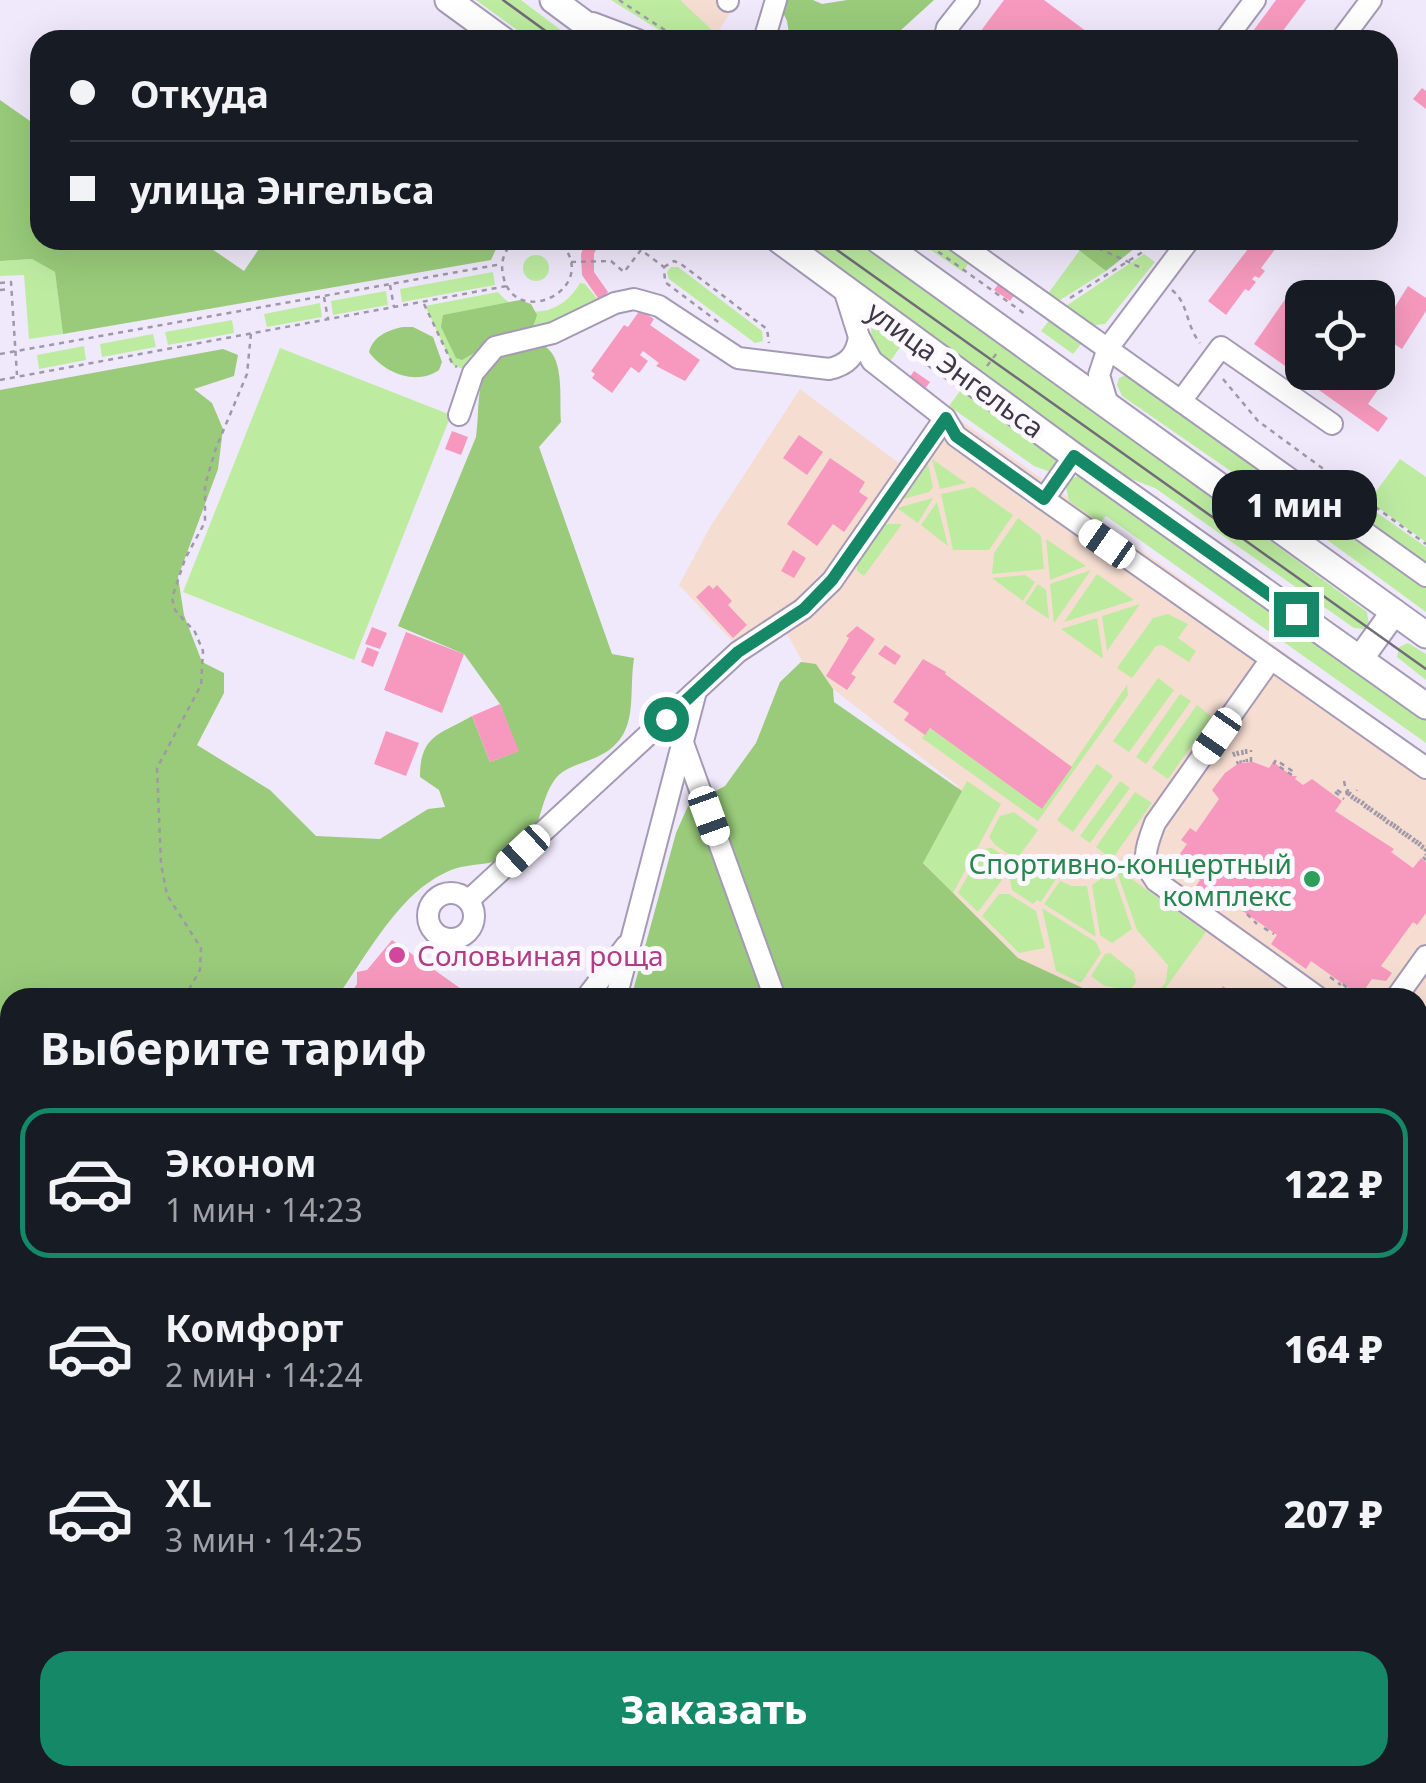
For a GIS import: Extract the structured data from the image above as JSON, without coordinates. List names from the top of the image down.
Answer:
{
  "streets": {
    "main road": ["улица Энгельса"]
  },
  "places": ["Спортивно-концертный комплекс", "Соловьиная роща"],
  "page": {
    "banner": ["Откуда", "улица Энгельса"],
    "bubble": "1 мин",
    "heading": "Выберите тариф",
    "list": [
      {
        "name": "Эконом",
        "note": "1 мин · 14:23",
        "value": "122 ₽"
      },
      {
        "name": "Комфорт",
        "note": "2 мин · 14:24",
        "value": "164 ₽"
      },
      {
        "name": "XL",
        "note": "3 мин · 14:25",
        "value": "207 ₽"
      }
    ],
    "buttons": "Заказать"
  }
}
